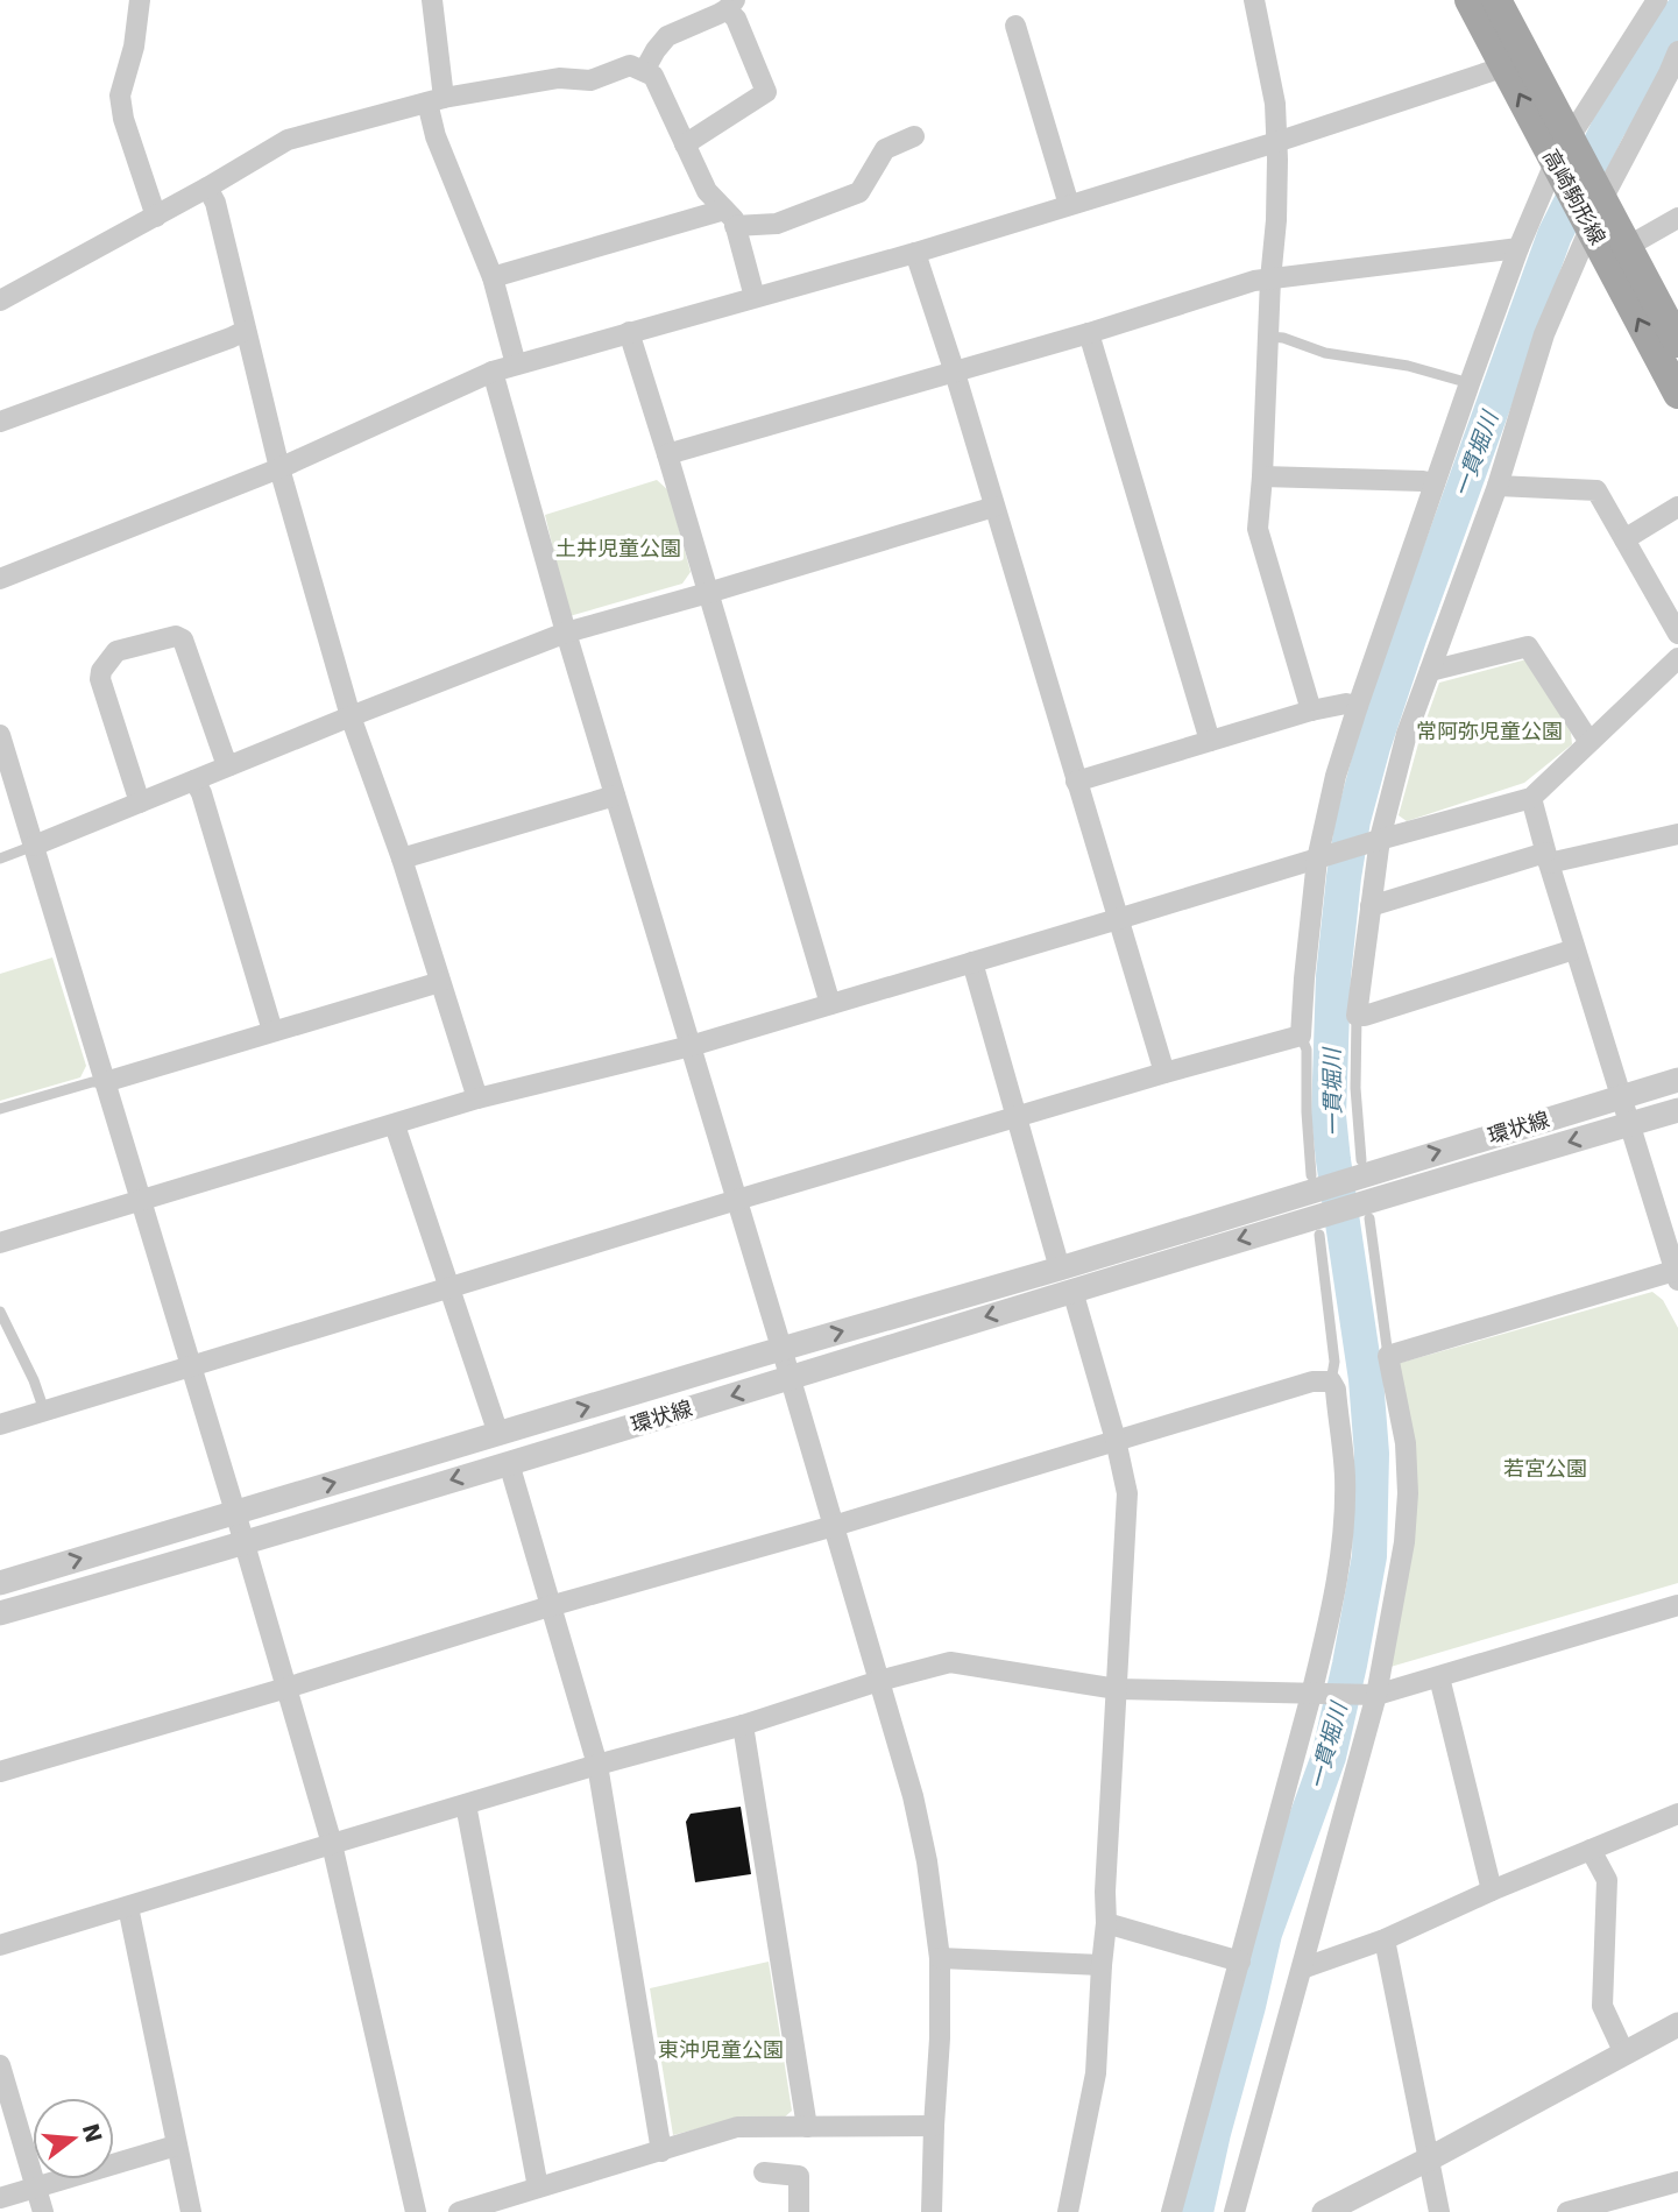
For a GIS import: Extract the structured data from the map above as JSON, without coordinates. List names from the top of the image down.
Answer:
{
  "streets": {
    "main road": ["高崎駒形線"],
    "street": ["環状線"]
  },
  "water": ["一貫堀川"],
  "parks": [
    "土井児童公園",
    "常阿弥児童公園",
    "若宮公園",
    "東沖児童公園"
  ],
  "north": "right"
}
